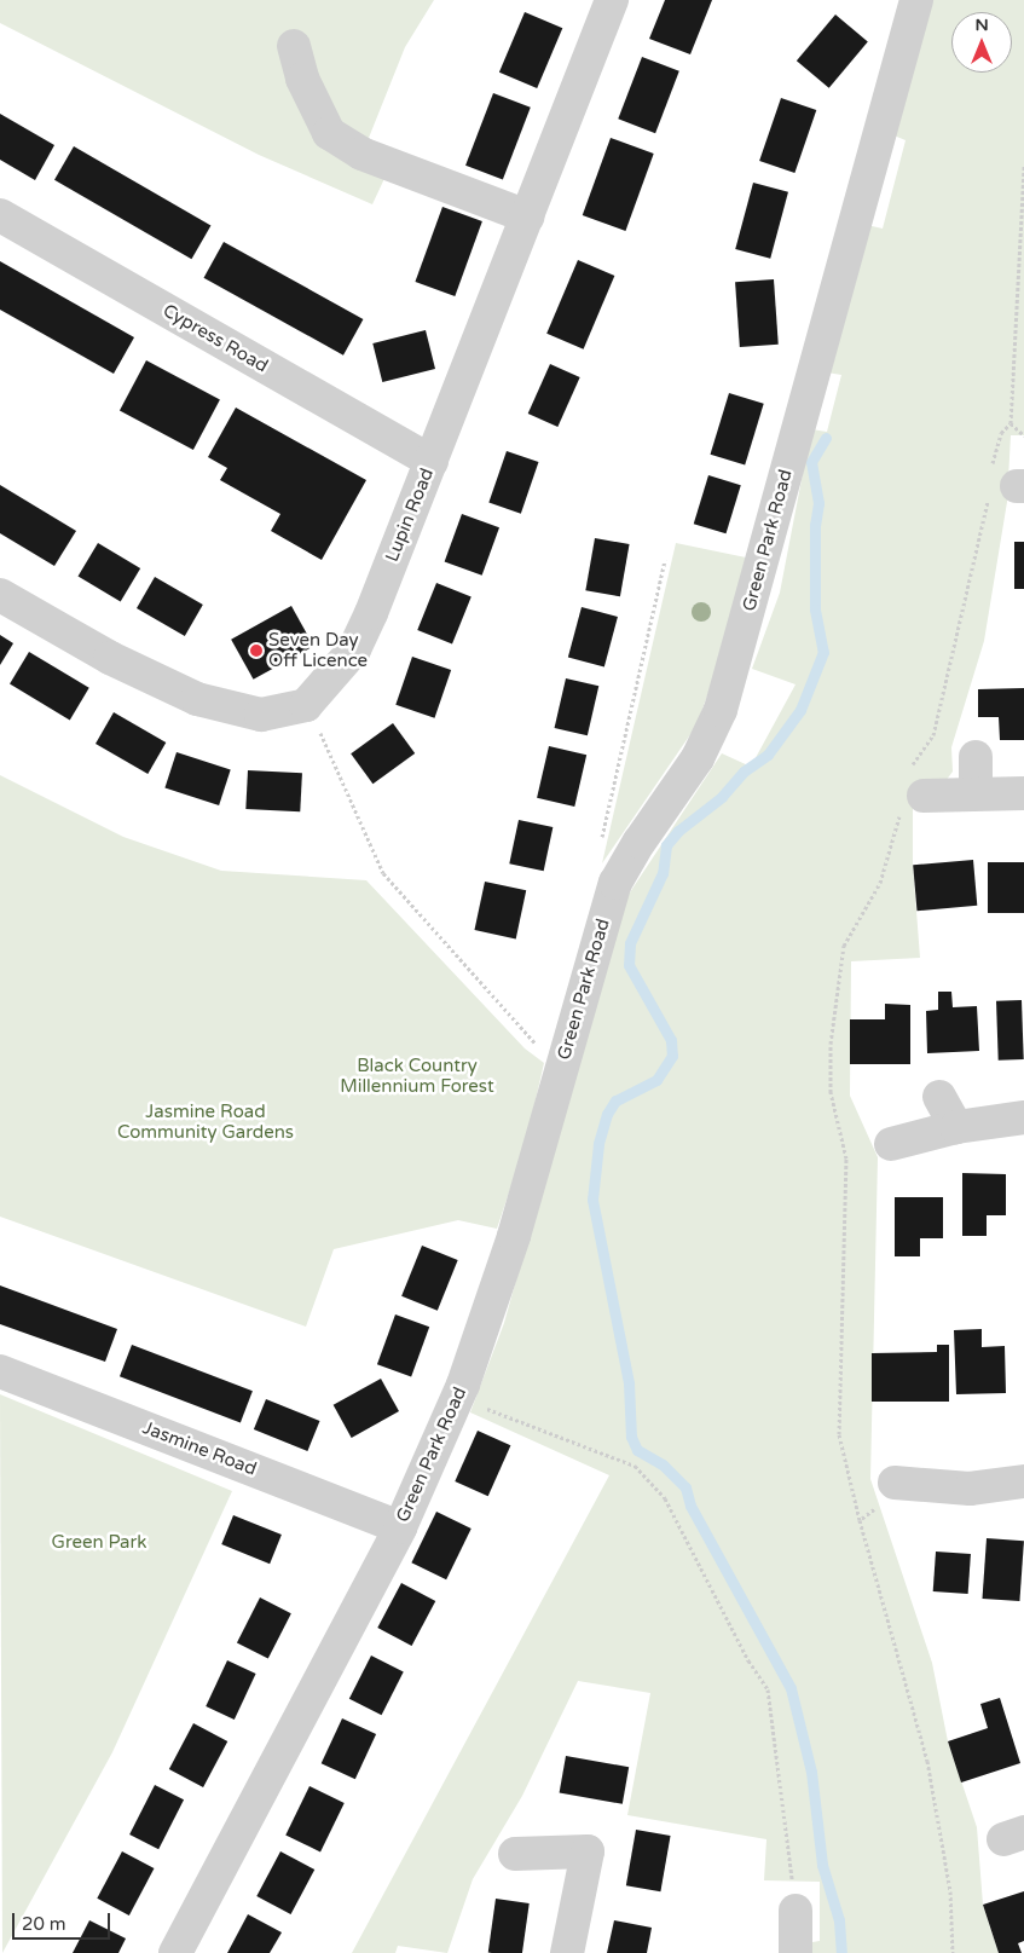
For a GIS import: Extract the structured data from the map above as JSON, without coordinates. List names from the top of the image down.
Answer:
{
  "streets": {
    "street": [
      "Cypress Road",
      "Lupin Road",
      "Green Park Road",
      "Jasmine Road"
    ]
  },
  "crossings": [
    ["Cypress Road", "Lupin Road"],
    ["Green Park Road", "Jasmine Road"]
  ],
  "parks": ["Black Country Millennium Forest", "Jasmine Road Community Gardens", "Green Park"],
  "places": ["Seven Day Off Licence"],
  "scale_bar": "20 m",
  "north": "top"
}
